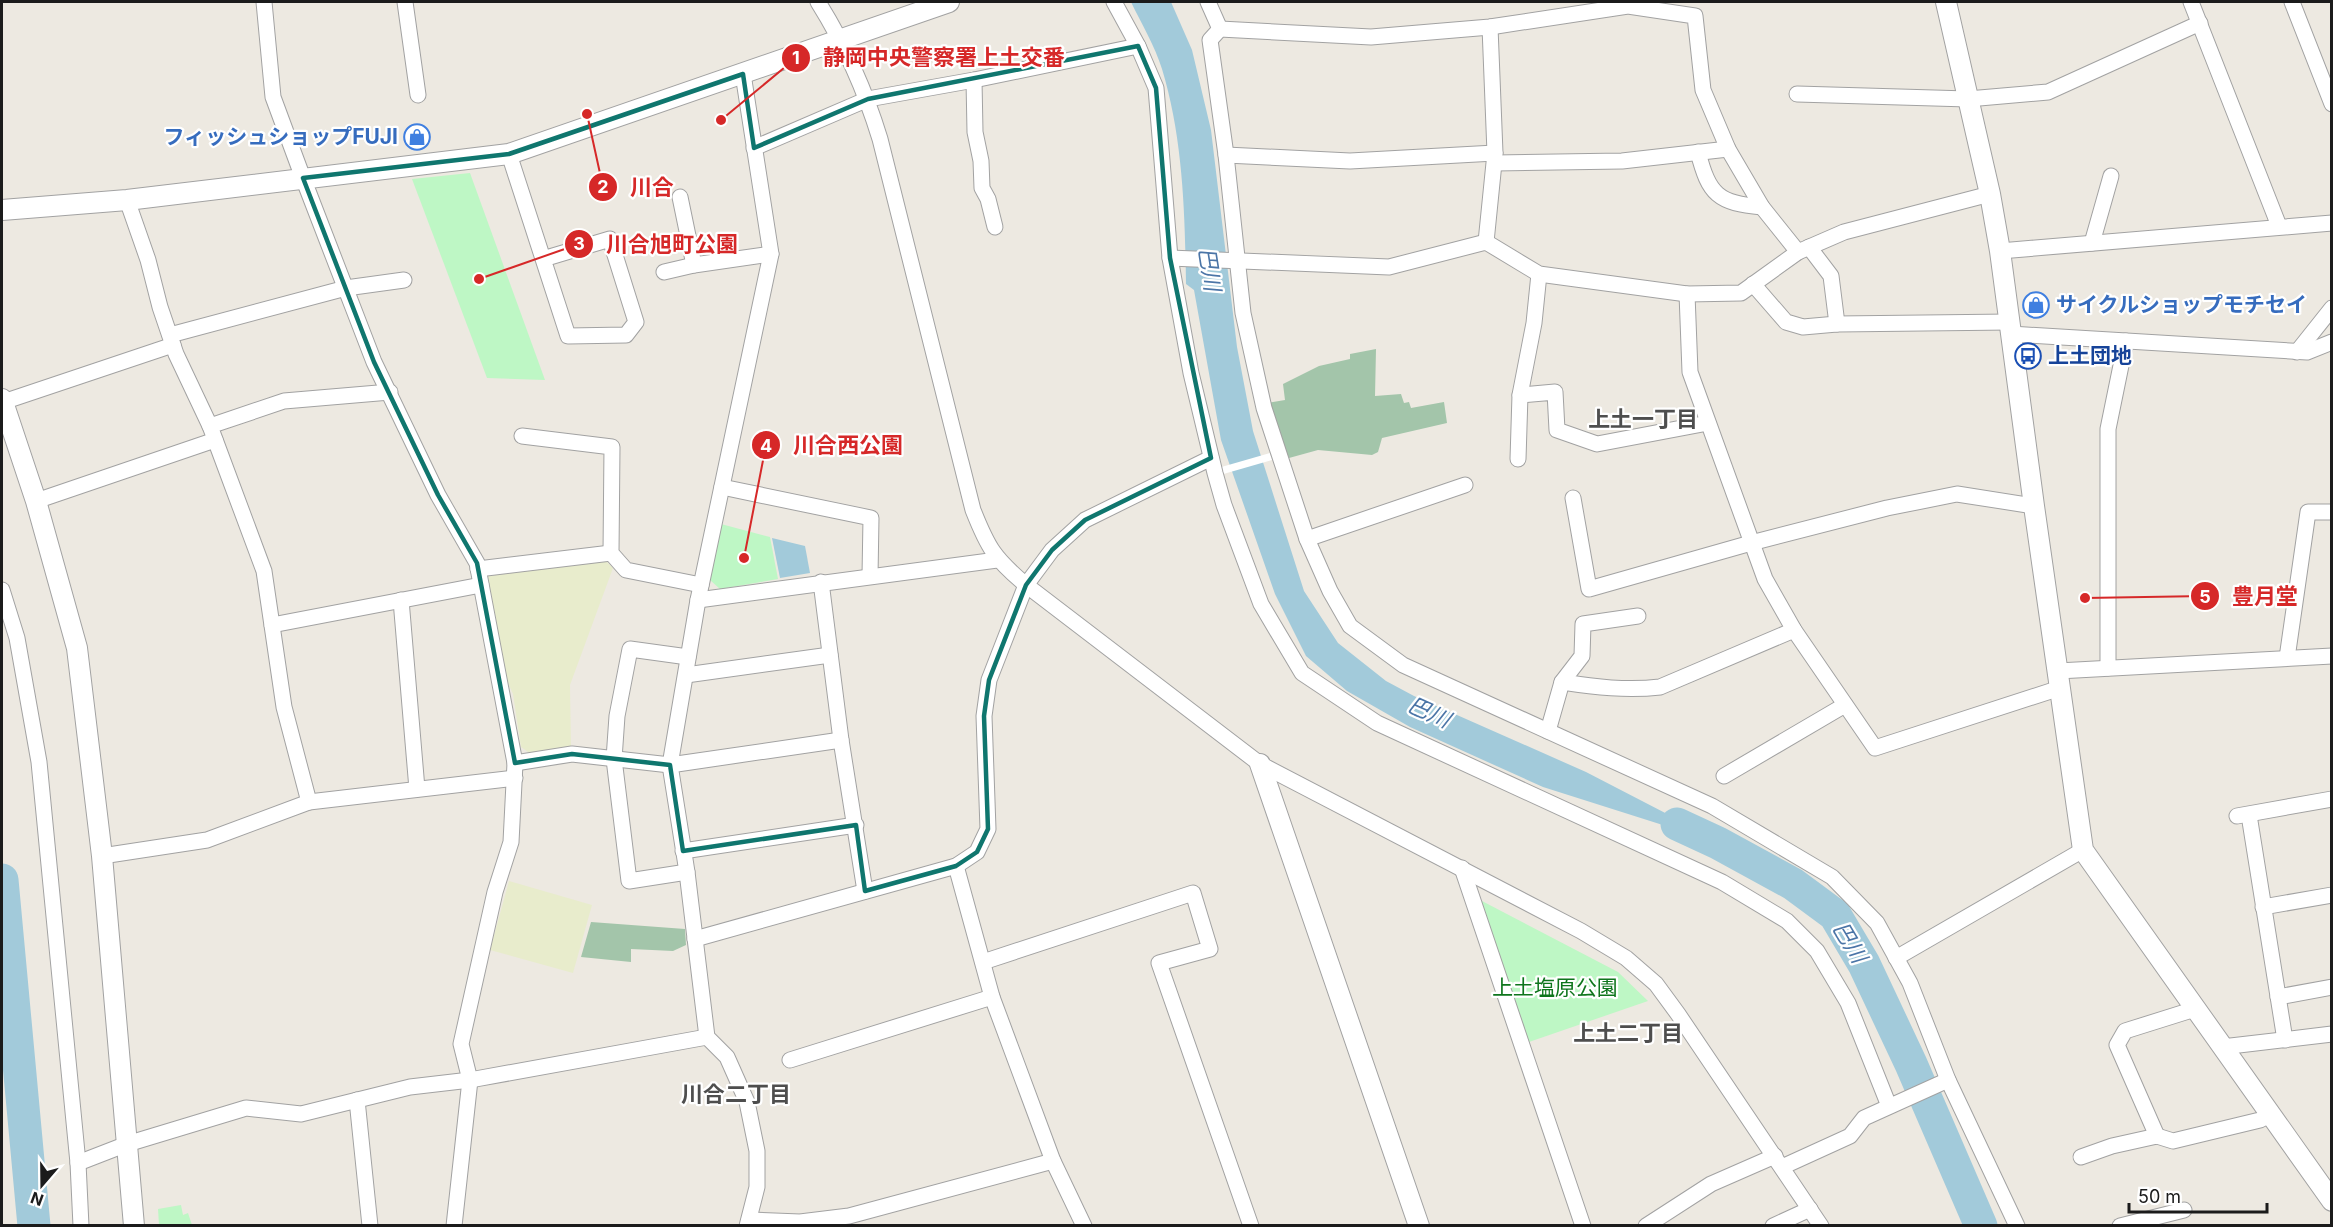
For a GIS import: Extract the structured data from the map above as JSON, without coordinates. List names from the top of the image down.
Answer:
{
  "districts": ["上土一丁目", "上土二丁目", "川合二丁目"],
  "water": ["巴川"],
  "parks": ["上土塩原公園"],
  "places": {
    "other": [
      "川合",
      "静岡中央警察署上土交番",
      "川合旭町公園",
      "川合西公園",
      "豊月堂"
    ],
    "shop": ["フィッシュショップFUJI", "サイクルショップモチセイ"],
    "bus stop": ["上土団地"]
  },
  "scale_bar": "50 m",
  "north": "bottom"
}
